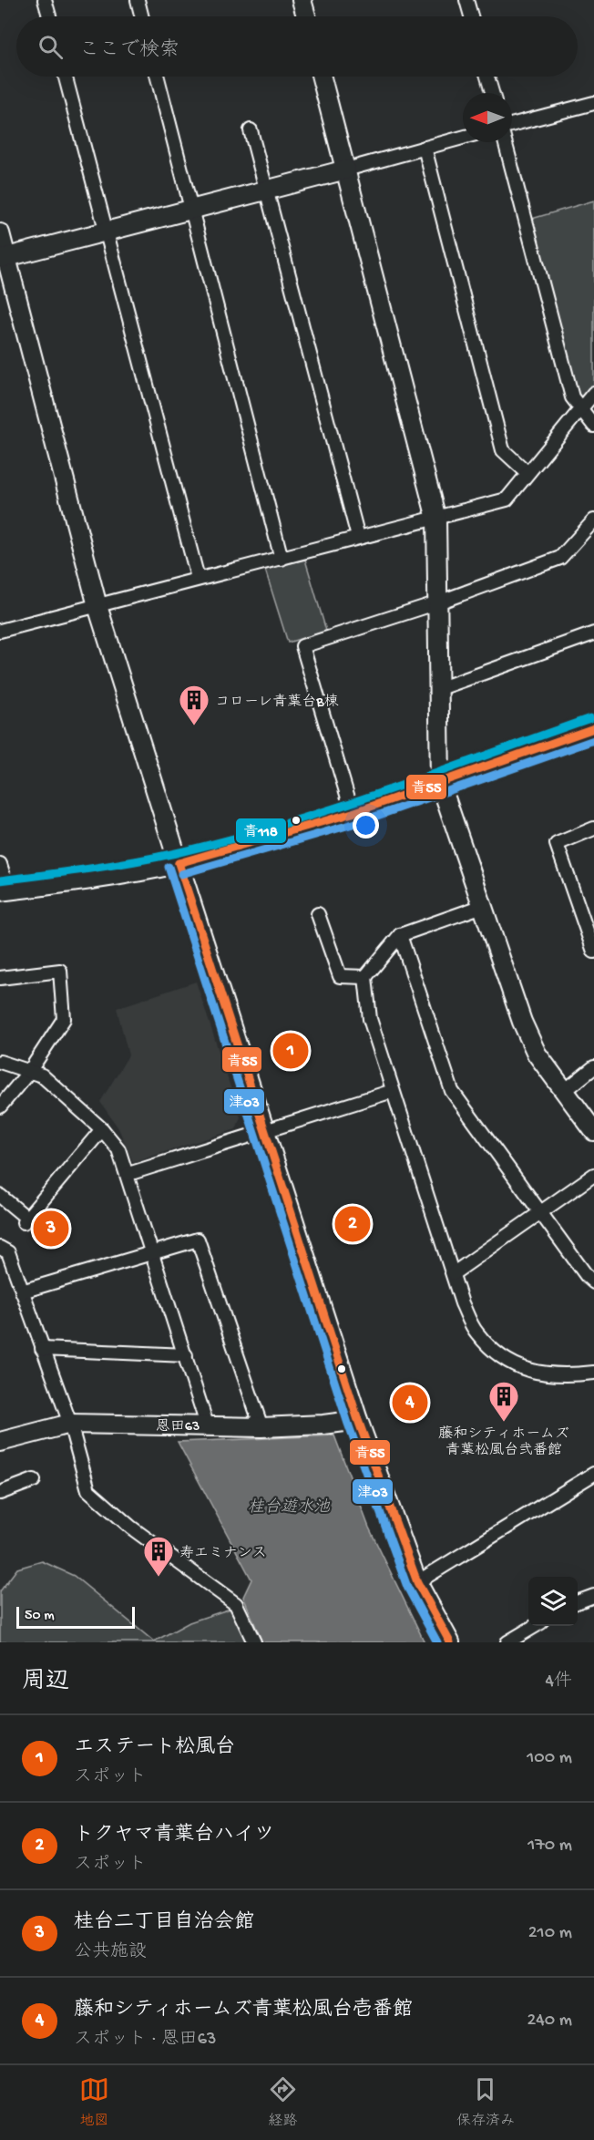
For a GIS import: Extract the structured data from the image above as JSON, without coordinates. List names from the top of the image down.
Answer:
{
  "streets": {
    "street": ["恩田63"]
  },
  "water": ["桂台遊水池"],
  "places": {
    "building": ["コローレ青葉台B棟", "藤和シティホームズ 青葉松風台弐番館", "寿エミナンス"]
  },
  "lines": ["transit line 青118", "transit line 青55", "transit line 津03"],
  "scale_bar": "50 m",
  "north": "left",
  "page": {
    "search": "ここで検索",
    "pins": [
      "1",
      "2",
      "3",
      "4"
    ],
    "scale": "50 m",
    "heading": ["周辺", "4件"],
    "list": [
      {
        "mark": "1",
        "name": "エステート松風台",
        "note": "スポット",
        "value": "100 m"
      },
      {
        "mark": "2",
        "name": "トクヤマ青葉台ハイツ",
        "note": "スポット",
        "value": "170 m"
      },
      {
        "mark": "3",
        "name": "桂台二丁目自治会館",
        "note": "公共施設",
        "value": "210 m"
      },
      {
        "mark": "4",
        "name": "藤和シティホームズ青葉松風台壱番館",
        "note": "スポット · 恩田63",
        "value": "240 m"
      }
    ],
    "nav": ["地図", "経路", "保存済み"]
  }
}
